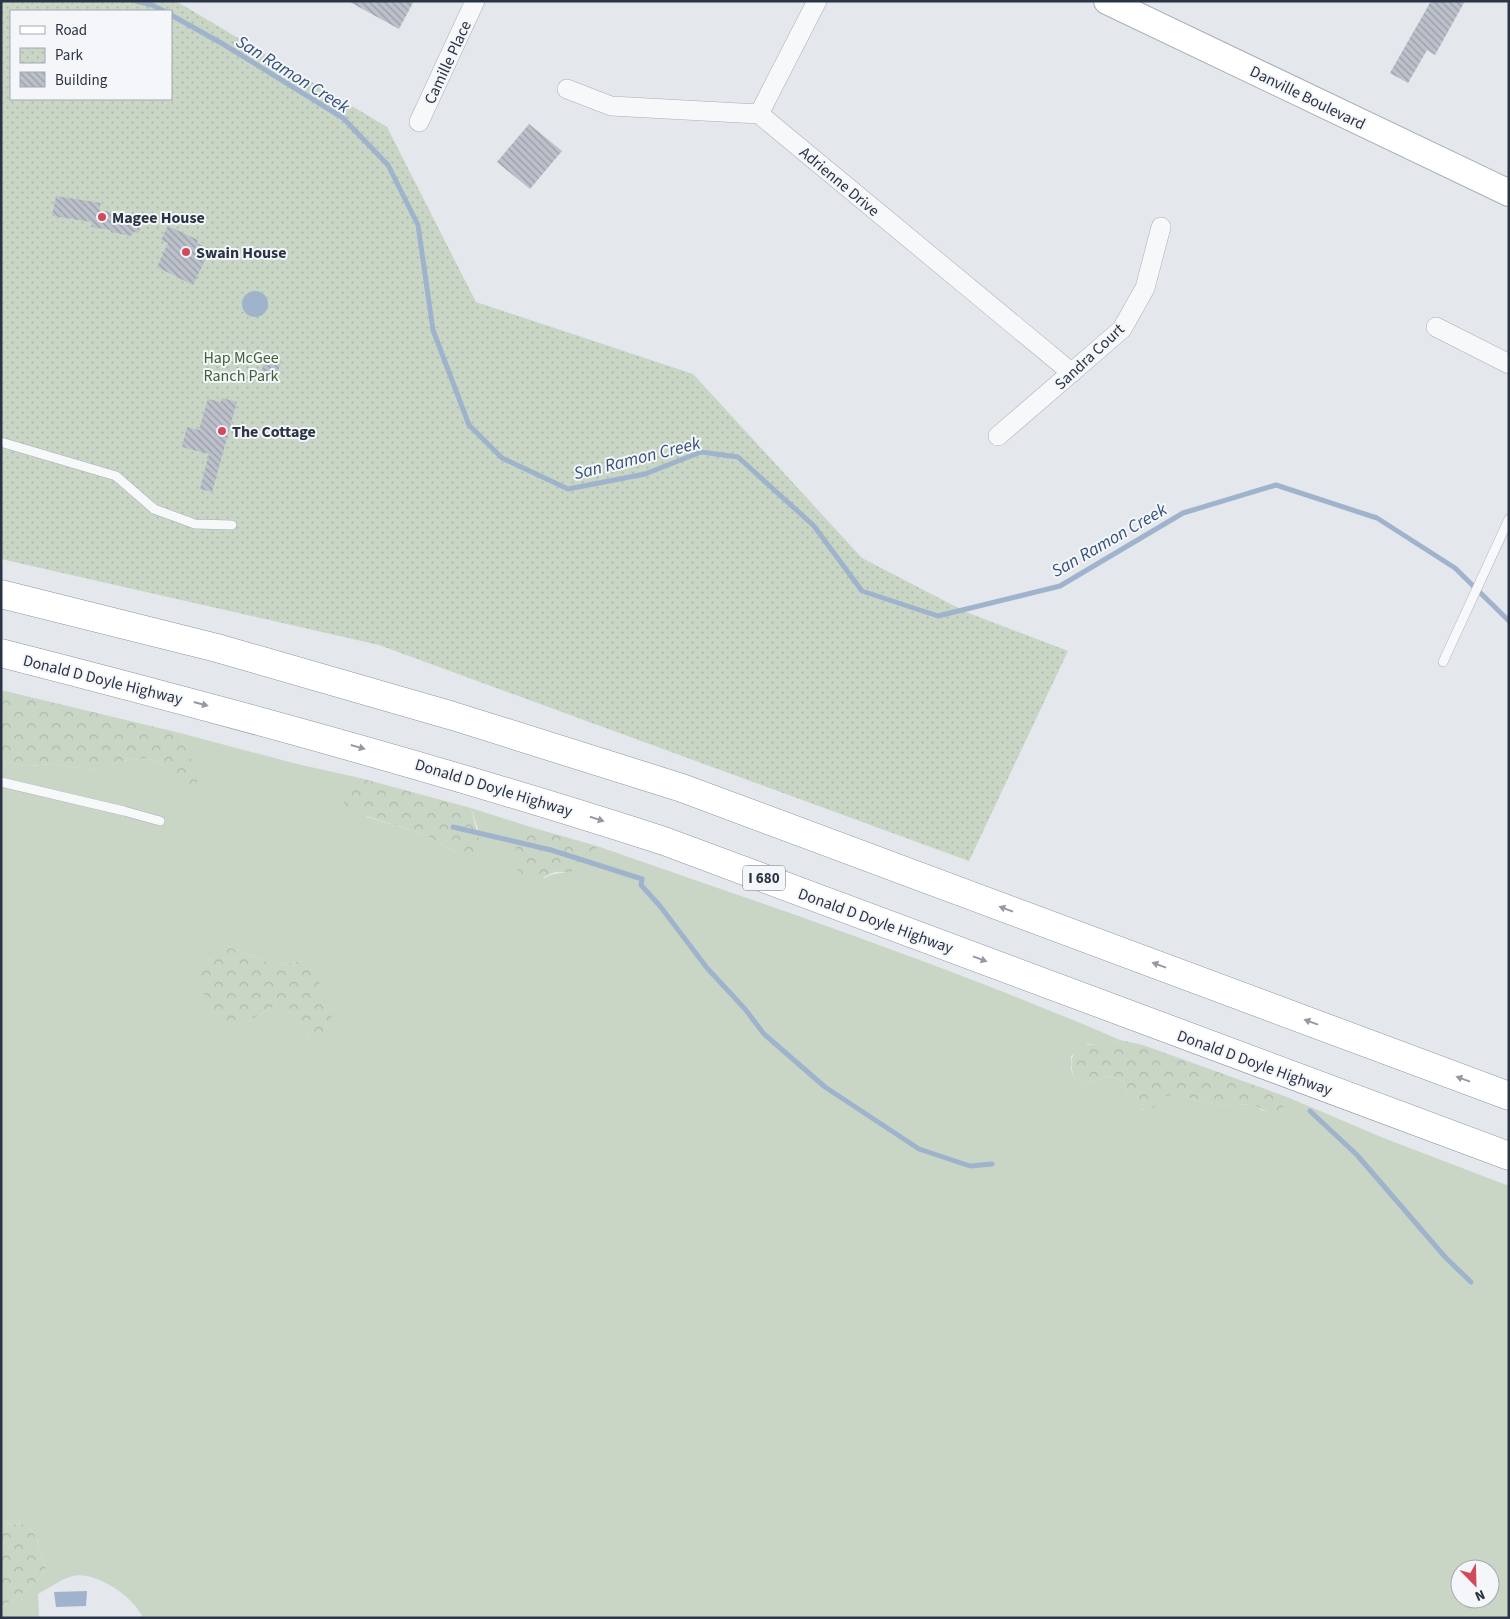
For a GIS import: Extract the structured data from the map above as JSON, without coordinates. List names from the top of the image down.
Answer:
{
  "streets": {
    "highway": ["Donald D Doyle Highway", "I 680"],
    "main road": ["Danville Boulevard"],
    "street": ["Camille Place", "Adrienne Drive", "Sandra Court"]
  },
  "crossings": [
    ["Adrienne Drive", "Sandra Court"]
  ],
  "water": ["San Ramon Creek"],
  "parks": ["Hap McGee Ranch Park"],
  "places": ["Magee House", "Swain House", "The Cottage"],
  "legend": ["Road", "Park", "Building"],
  "north": "bottom right"
}
